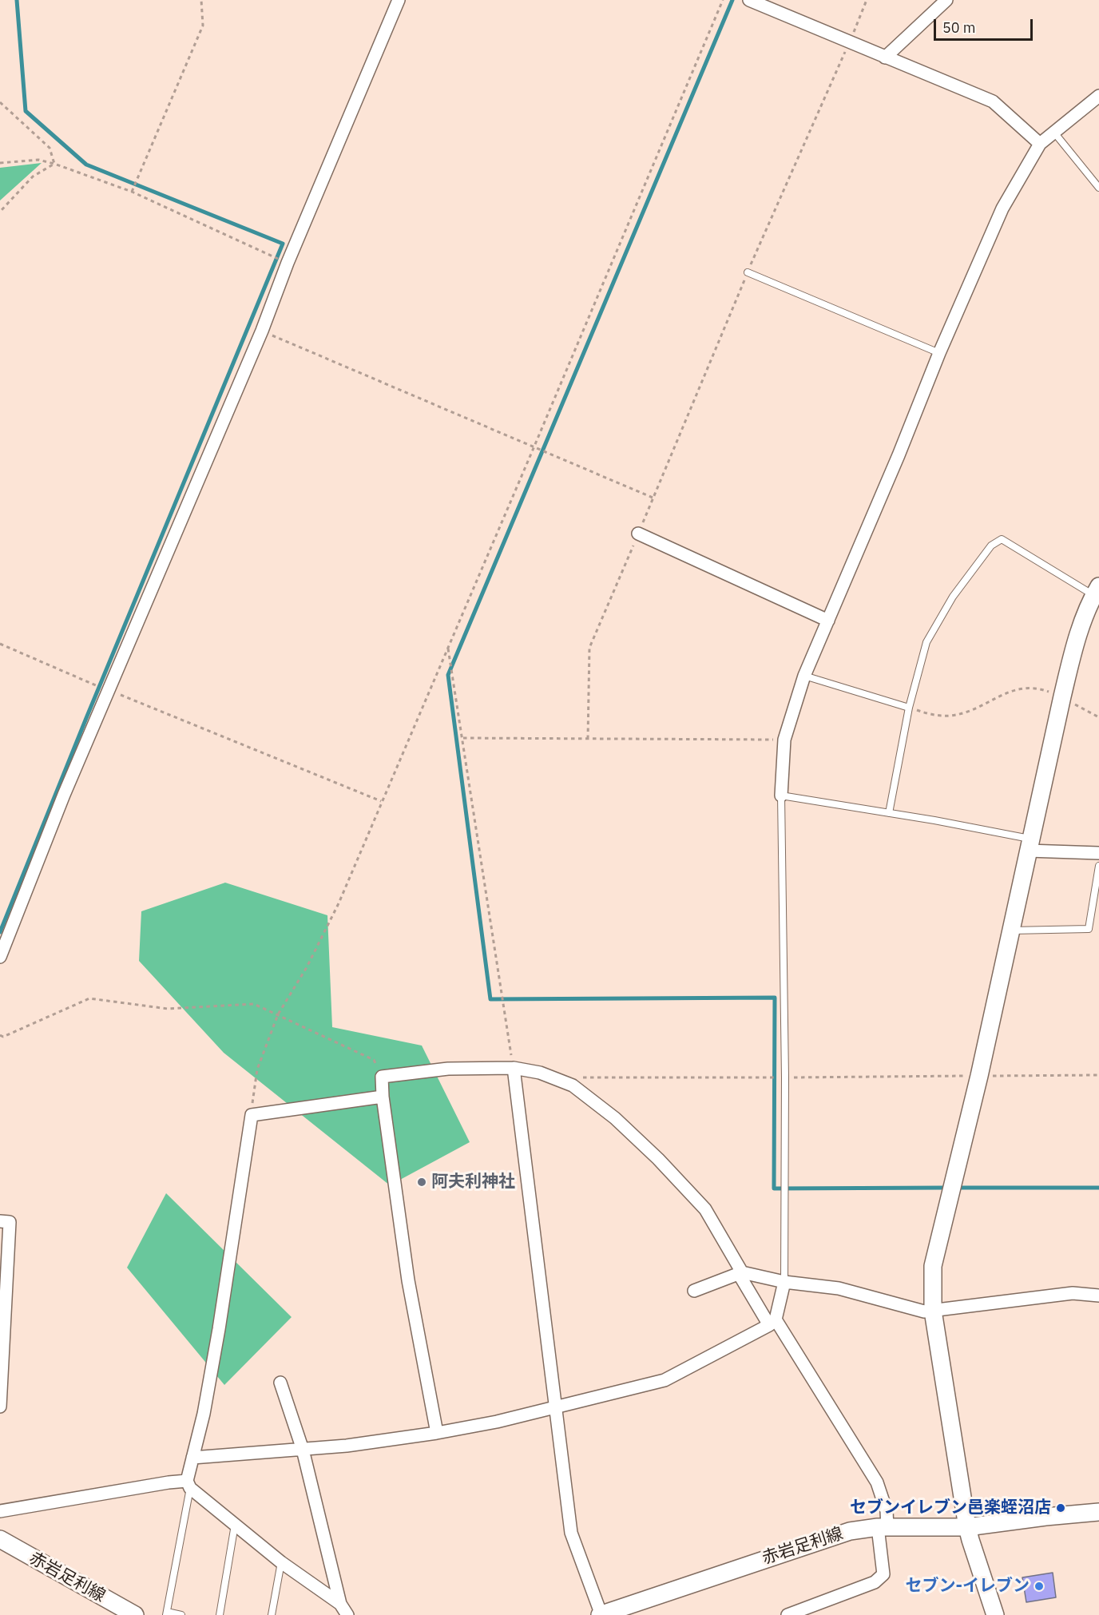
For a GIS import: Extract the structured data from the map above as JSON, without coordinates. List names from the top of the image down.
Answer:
{
  "streets": {
    "street": ["赤岩足利線"]
  },
  "places": ["阿夫利神社", "セブンイレブン邑楽蛭沼店", "セブン-イレブン"],
  "scale_bar": "50 m"
}
